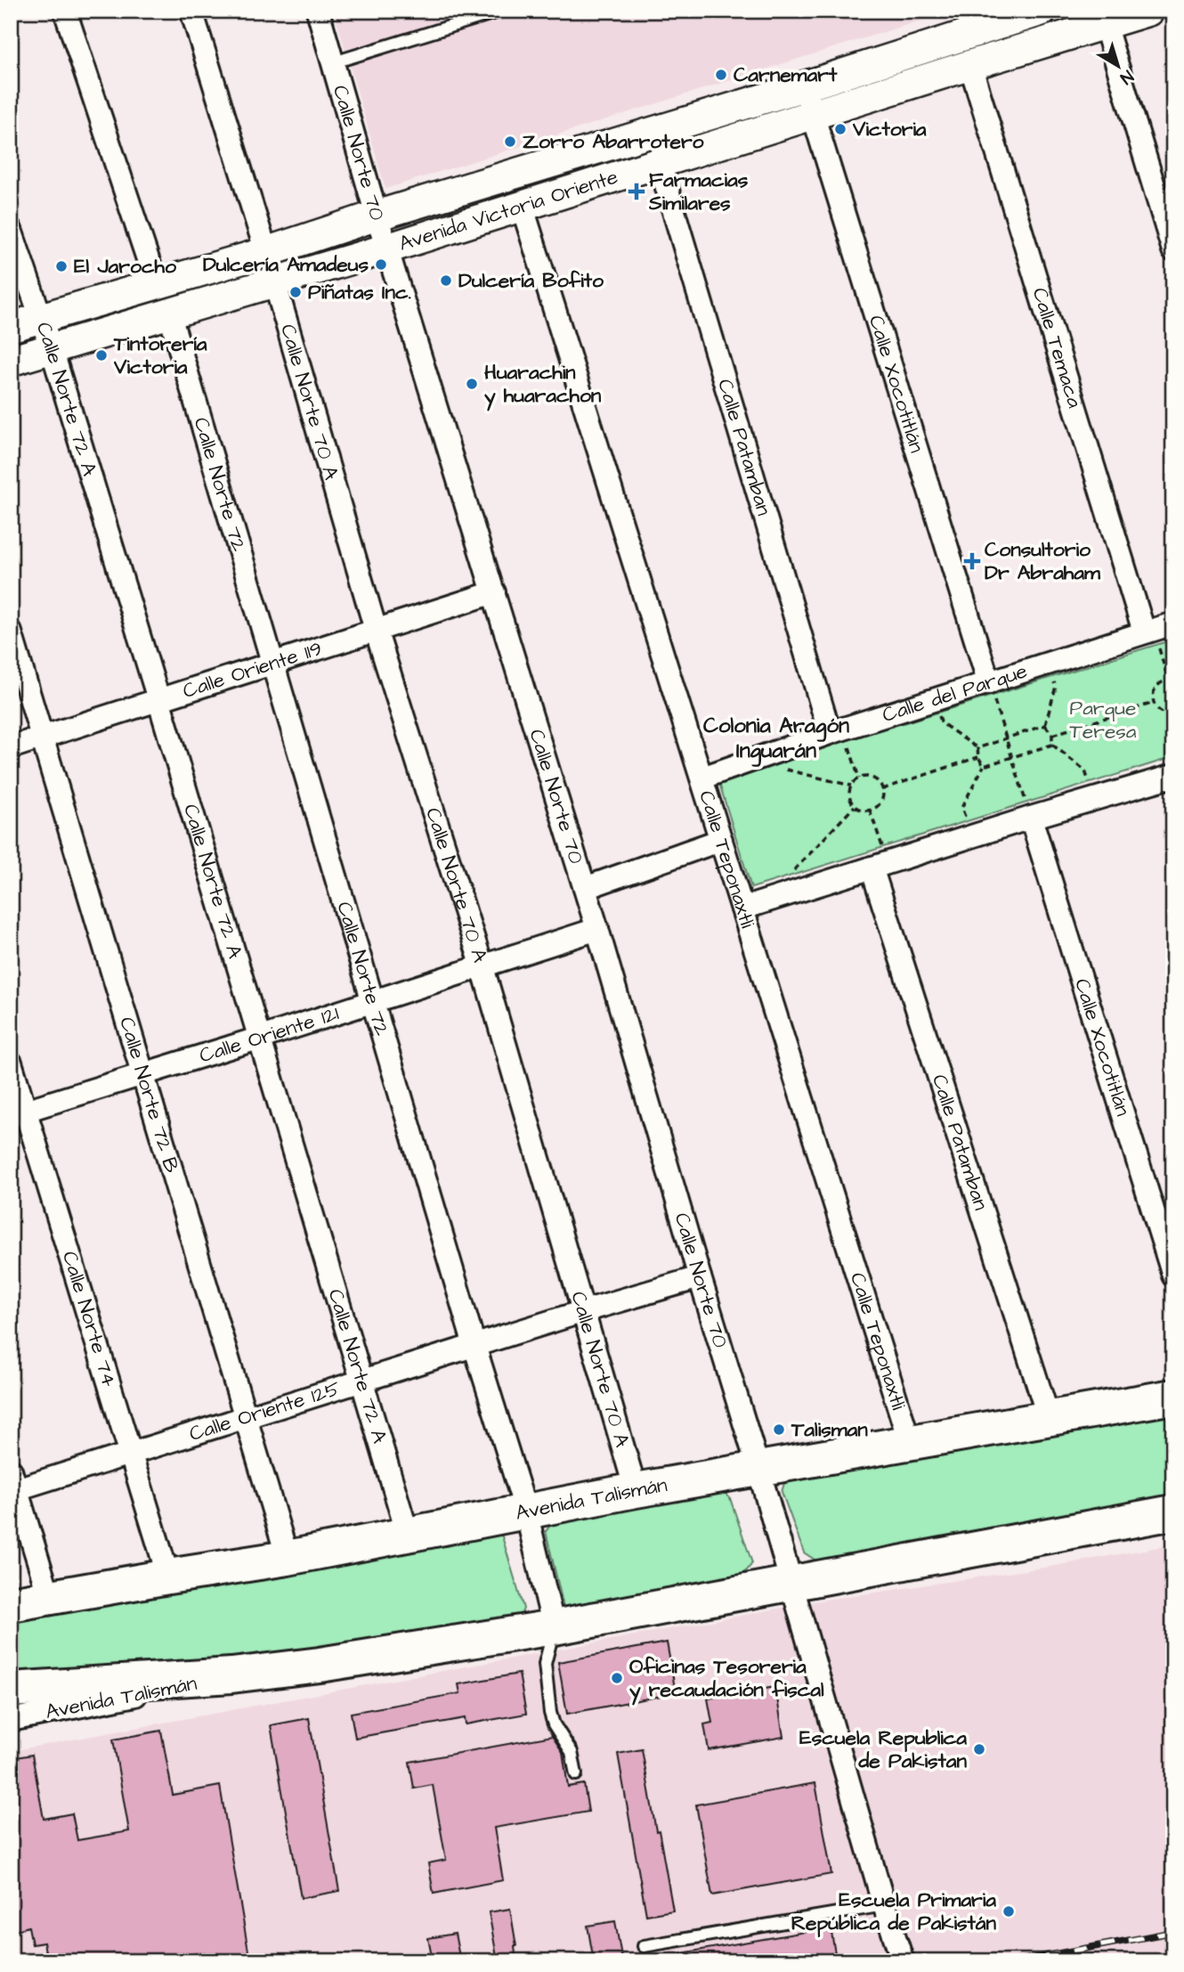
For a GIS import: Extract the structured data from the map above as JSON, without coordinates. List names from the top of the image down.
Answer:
{
  "streets": {
    "main road": ["Avenida Talismán"],
    "street": [
      "Calle Norte 70",
      "Avenida Victoria Oriente",
      "Calle Temaca",
      "Calle Xocotitlán",
      "Calle Norte 72 A",
      "Calle Norte 70 A",
      "Calle Patamban",
      "Calle Norte 72",
      "Calle Oriente 119",
      "Calle del Parque",
      "Calle Teponaxtli",
      "Calle Oriente 121",
      "Calle Norte 72 B",
      "Calle Norte 74",
      "Calle Oriente 125"
    ]
  },
  "crossings": [
    ["Calle Norte 70", "Avenida Victoria Oriente"],
    ["Calle Norte 70", "Calle Oriente 119"],
    ["Calle Norte 70", "Calle Oriente 121"],
    ["Calle Norte 70", "Calle Oriente 125"],
    ["Calle Norte 70", "Avenida Talismán"],
    ["Avenida Victoria Oriente", "Calle Temaca"],
    ["Avenida Victoria Oriente", "Calle Xocotitlán"],
    ["Avenida Victoria Oriente", "Calle Norte 72 A"],
    ["Avenida Victoria Oriente", "Calle Norte 70 A"],
    ["Avenida Victoria Oriente", "Calle Patamban"],
    ["Avenida Victoria Oriente", "Calle Norte 72"],
    ["Avenida Victoria Oriente", "Calle Teponaxtli"],
    ["Calle Temaca", "Calle del Parque"],
    ["Calle Xocotitlán", "Calle del Parque"],
    ["Calle Norte 72 A", "Calle Oriente 119"],
    ["Calle Norte 72 A", "Calle Oriente 121"],
    ["Calle Norte 72 A", "Calle Oriente 125"],
    ["Calle Norte 72 A", "Avenida Talismán"],
    ["Calle Norte 70 A", "Calle Oriente 119"],
    ["Calle Norte 70 A", "Calle Oriente 121"],
    ["Calle Norte 70 A", "Calle Oriente 125"],
    ["Calle Norte 70 A", "Avenida Talismán"],
    ["Calle Patamban", "Calle del Parque"],
    ["Calle Patamban", "Avenida Talismán"],
    ["Calle Norte 72", "Calle Oriente 119"],
    ["Calle Norte 72", "Calle Oriente 121"],
    ["Calle Norte 72", "Calle Oriente 125"],
    ["Calle Norte 72", "Avenida Talismán"],
    ["Calle Oriente 119", "Calle Norte 72 B"],
    ["Calle del Parque", "Calle Teponaxtli"],
    ["Calle Teponaxtli", "Avenida Talismán"],
    ["Calle Oriente 121", "Calle Norte 72 B"],
    ["Calle Oriente 121", "Calle Norte 74"],
    ["Calle Norte 72 B", "Calle Oriente 125"],
    ["Calle Norte 72 B", "Avenida Talismán"],
    ["Calle Norte 74", "Calle Oriente 125"],
    ["Calle Norte 74", "Avenida Talismán"]
  ],
  "districts": ["Colonia Aragón Inguarán"],
  "parks": ["Parque Teresa"],
  "places": {
    "other": [
      "Carnemart",
      "Victoria",
      "Zorro Abarrotero",
      "Dulcería Amadeus",
      "El Jarocho",
      "Dulcería Bofito",
      "Piñatas Inc.",
      "Tintorería Victoria",
      "Huarachin y huarachon",
      "Talisman",
      "Oficinas Tesoreria y recaudación fiscal",
      "Escuela Republica de Pakistan",
      "Escuela Primaria República de Pakistán"
    ],
    "health": ["Farmacias Similares", "Consultorio Dr Abraham"]
  },
  "north": "bottom right"
}
